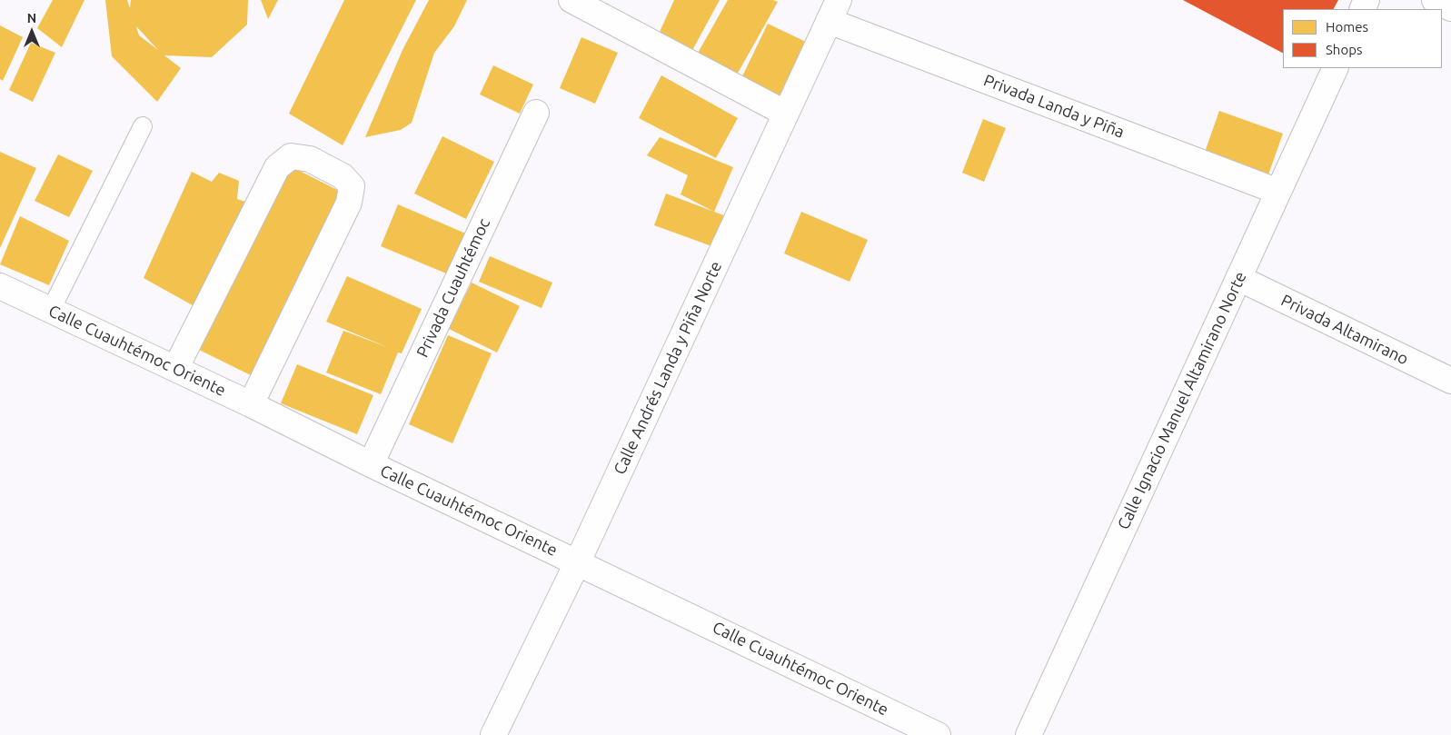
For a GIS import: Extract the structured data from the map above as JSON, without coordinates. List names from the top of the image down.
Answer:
{
  "streets": {
    "street": [
      "Privada Landa y Piña",
      "Privada Cuauhtémoc",
      "Privada Altamirano",
      "Calle Cuauhtémoc Oriente",
      "Calle Andrés Landa y Piña Norte",
      "Calle Ignacio Manuel Altamirano Norte"
    ]
  },
  "crossings": [
    ["Privada Landa y Piña", "Calle Andrés Landa y Piña Norte"],
    ["Privada Landa y Piña", "Calle Ignacio Manuel Altamirano Norte"],
    ["Privada Cuauhtémoc", "Calle Cuauhtémoc Oriente"],
    ["Privada Altamirano", "Calle Ignacio Manuel Altamirano Norte"],
    ["Calle Cuauhtémoc Oriente", "Calle Andrés Landa y Piña Norte"]
  ],
  "legend": ["Homes", "Shops"],
  "north": "top"
}
